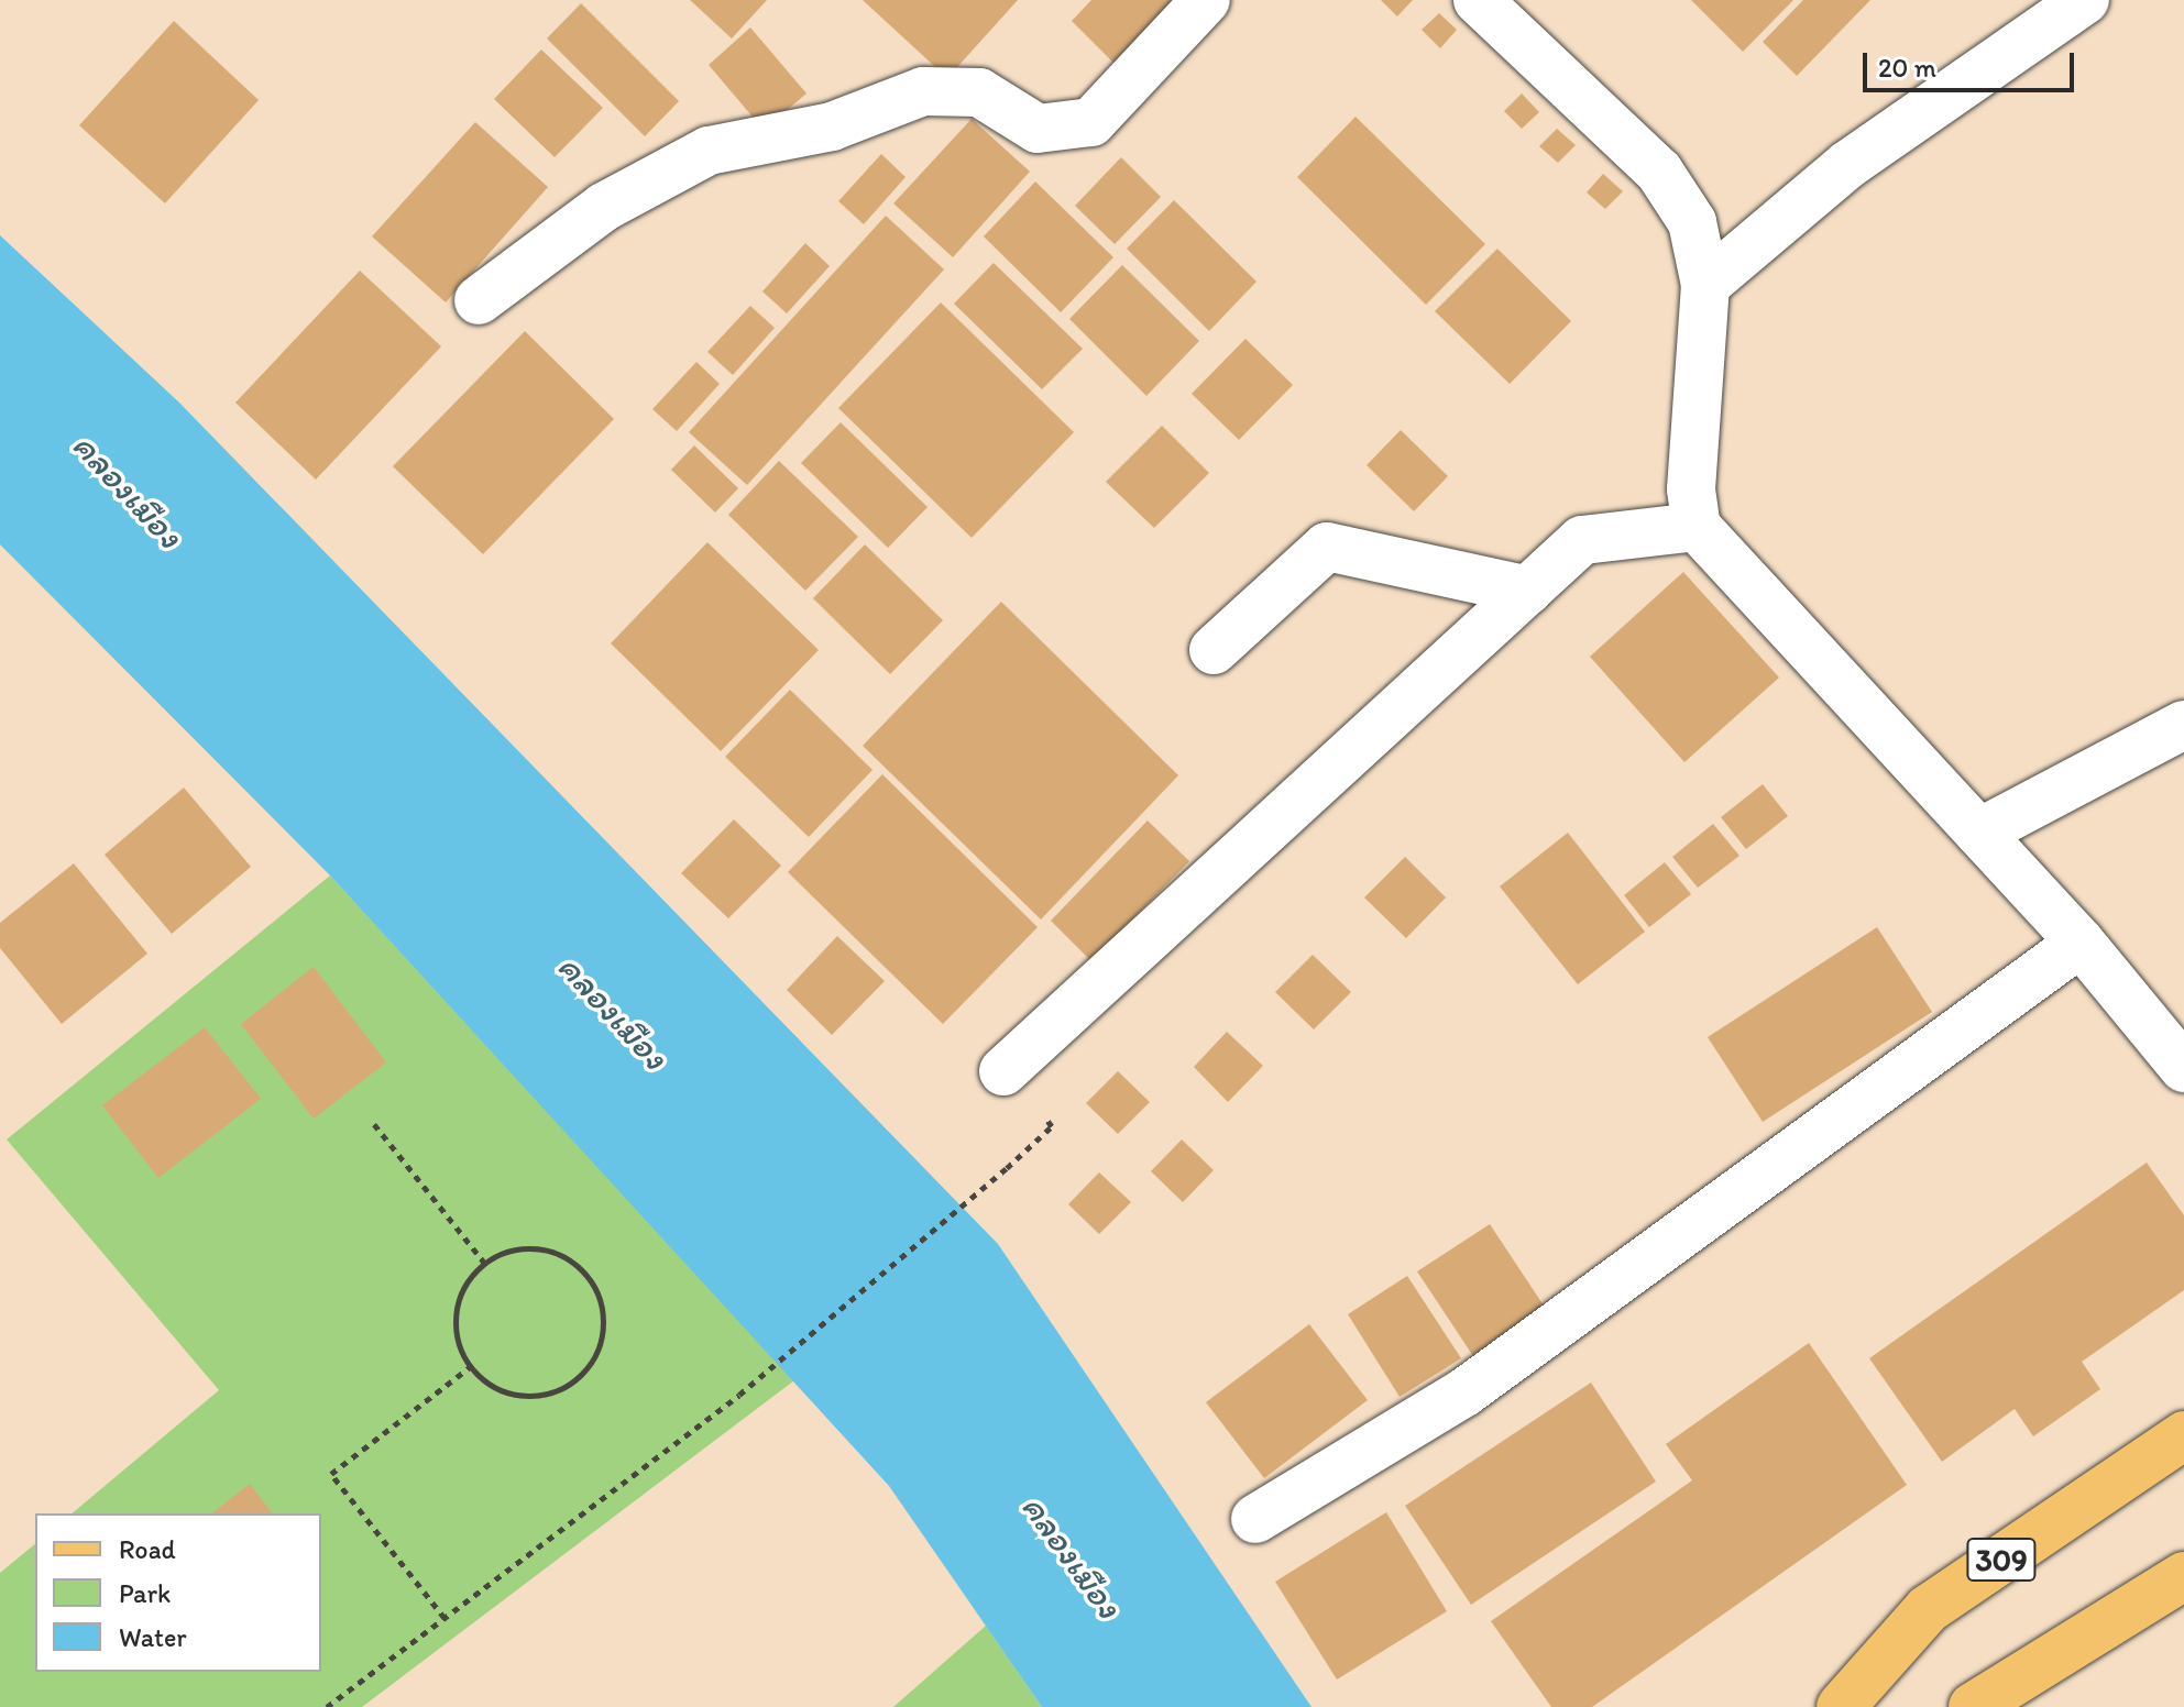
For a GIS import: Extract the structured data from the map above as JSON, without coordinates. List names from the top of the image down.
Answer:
{
  "streets": {
    "main road": ["309"]
  },
  "water": ["คลองเมือง"],
  "legend": ["Road", "Park", "Water"],
  "scale_bar": "20 m"
}
